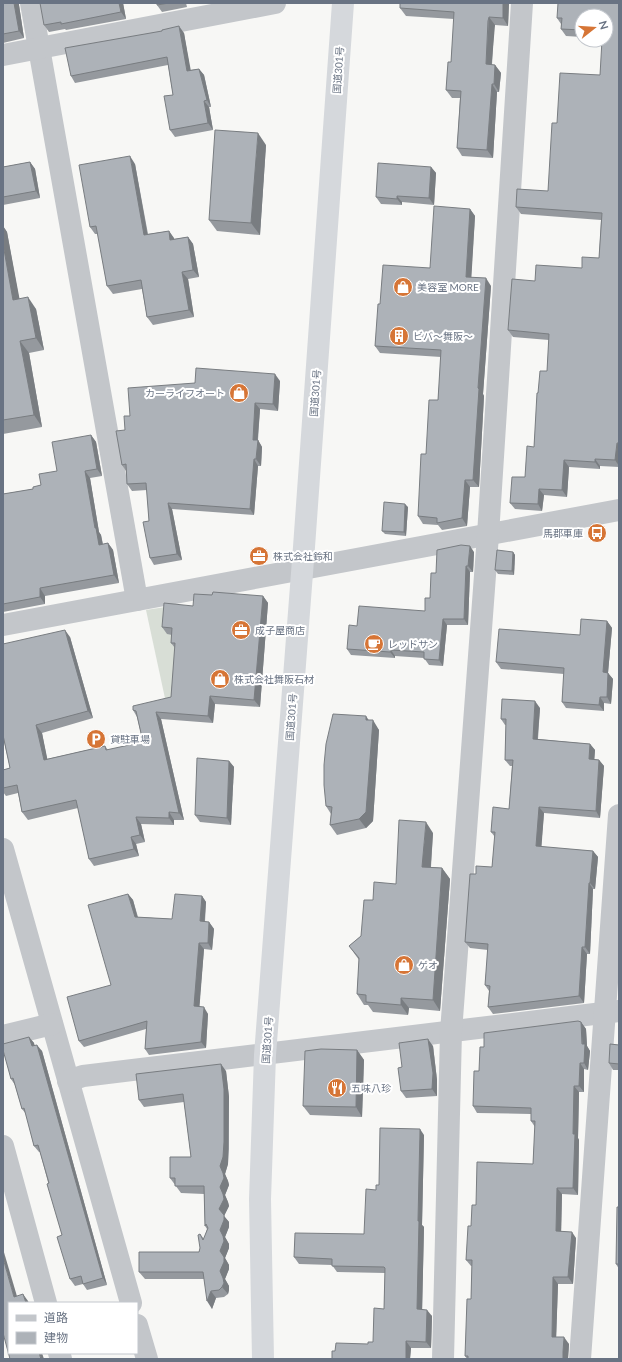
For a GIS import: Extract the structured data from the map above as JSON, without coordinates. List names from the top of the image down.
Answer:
{
  "streets": {
    "highway": ["国道301号"]
  },
  "places": {
    "shop": [
      "美容室 MORE",
      "カーライフオート",
      "株式会社舞阪石材",
      "ゲオ"
    ],
    "building": ["ビバ～舞阪～"],
    "bus stop": ["馬郡車庫"],
    "office": ["株式会社鈴和", "成子屋商店"],
    "cafe": ["レッドサン"],
    "parking": ["貸駐車場"],
    "restaurant": ["五味八珍"]
  },
  "legend": ["道路", "建物"],
  "north": "right"
}
